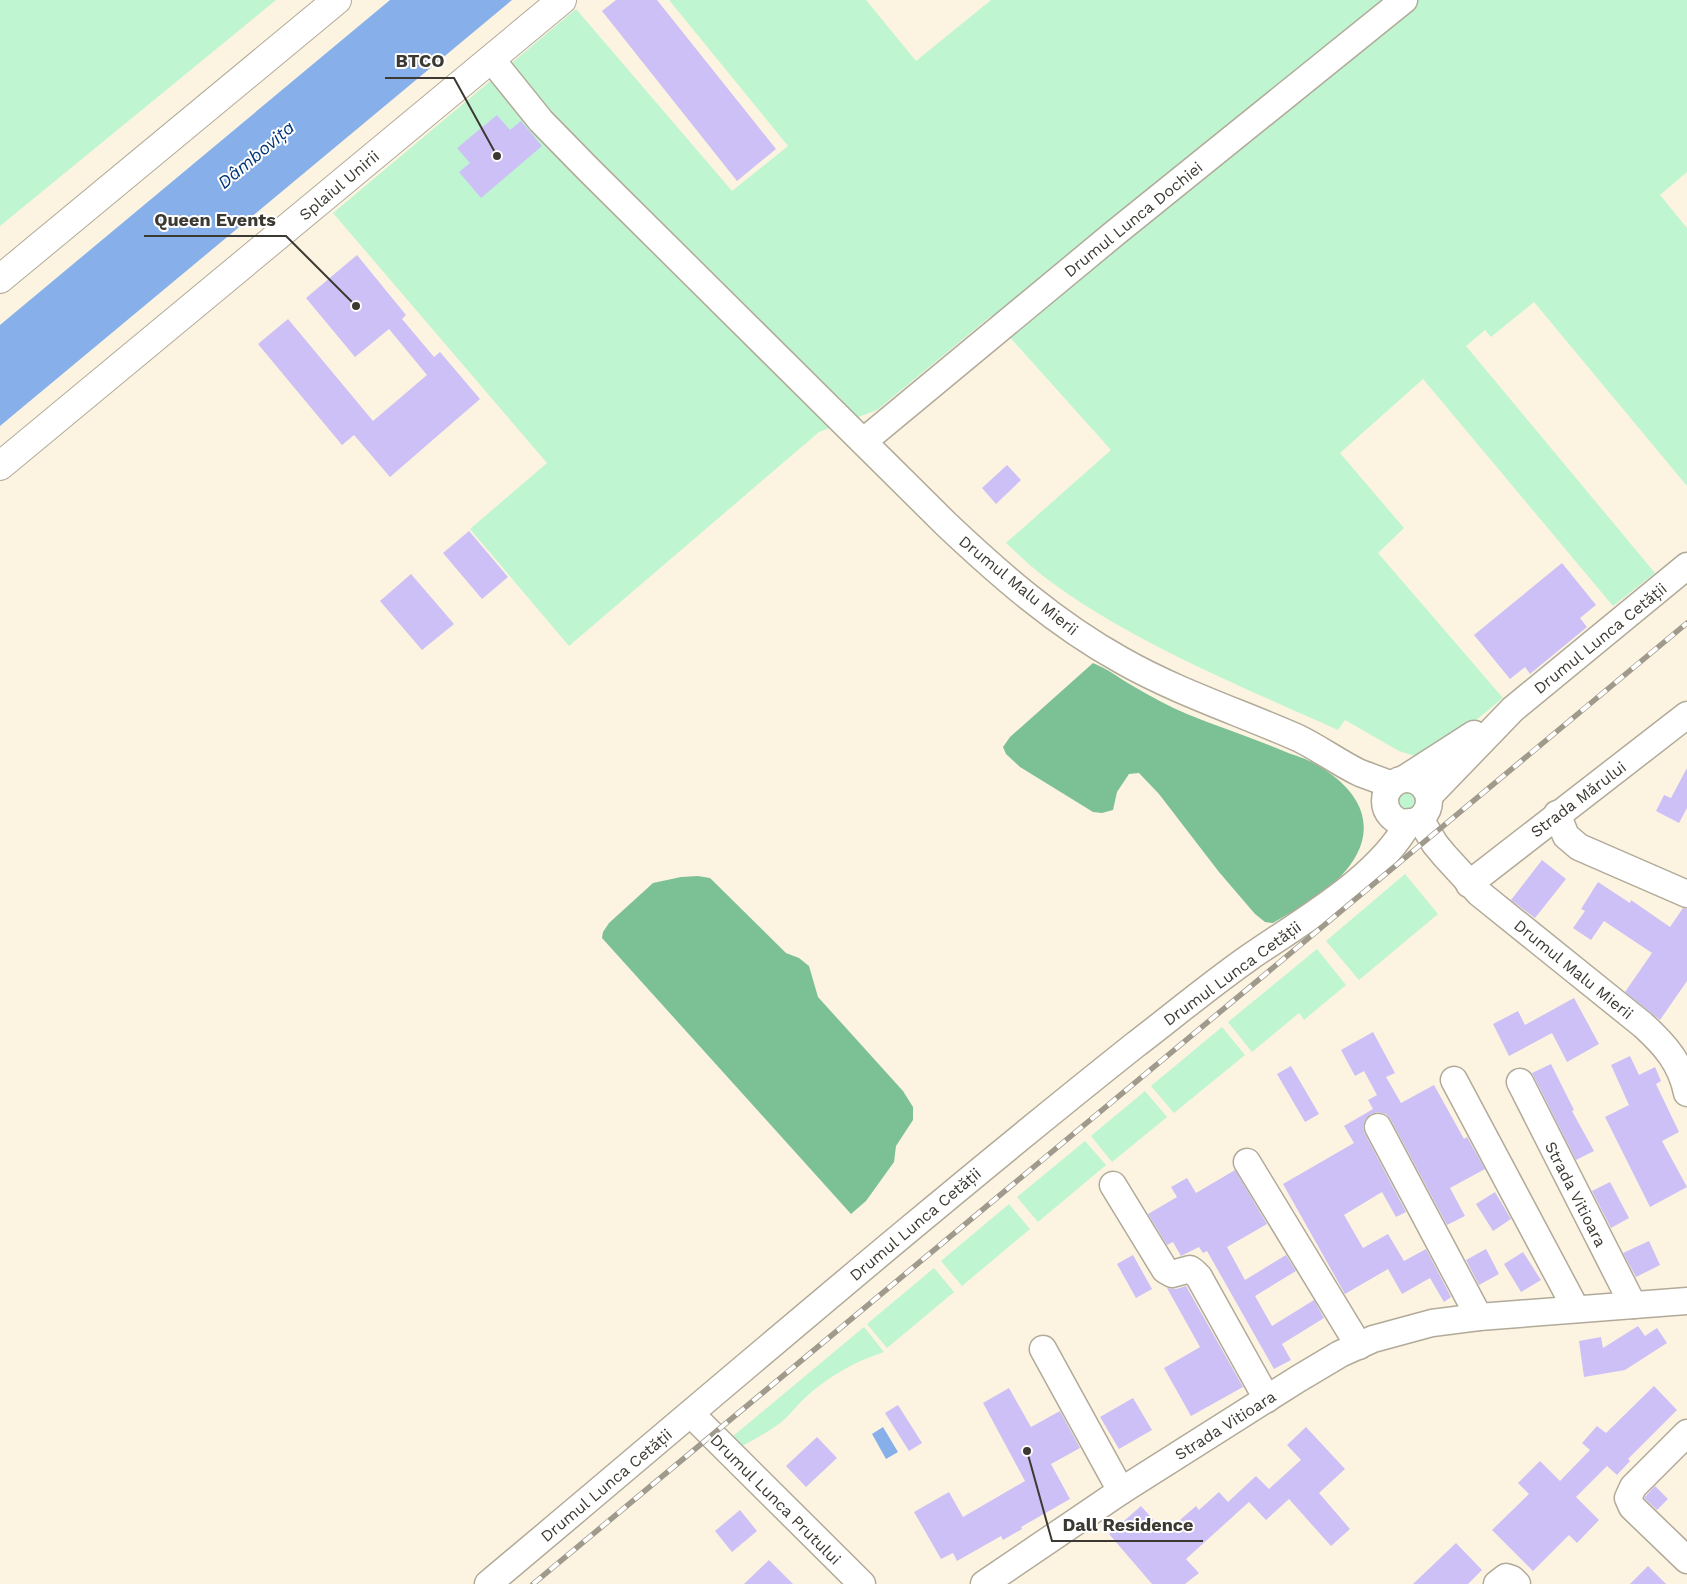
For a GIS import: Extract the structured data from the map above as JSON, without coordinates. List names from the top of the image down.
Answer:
{
  "streets": {
    "main road": ["Splaiul Unirii"],
    "street": [
      "Drumul Lunca Dochiei",
      "Drumul Malu Mierii",
      "Drumul Lunca Cetății",
      "Strada Mărului",
      "Strada Vitioara",
      "Drumul Lunca Prutului"
    ]
  },
  "crossings": [
    ["Splaiul Unirii", "Drumul Malu Mierii"],
    ["Drumul Lunca Dochiei", "Drumul Malu Mierii"],
    ["Drumul Malu Mierii", "Drumul Lunca Cetății"],
    ["Drumul Malu Mierii", "Strada Mărului"],
    ["Drumul Lunca Cetății", "Drumul Lunca Prutului"]
  ],
  "water": ["Dâmbovița"],
  "places": ["BTCO", "Queen Events", "Dall Residence"]
}
